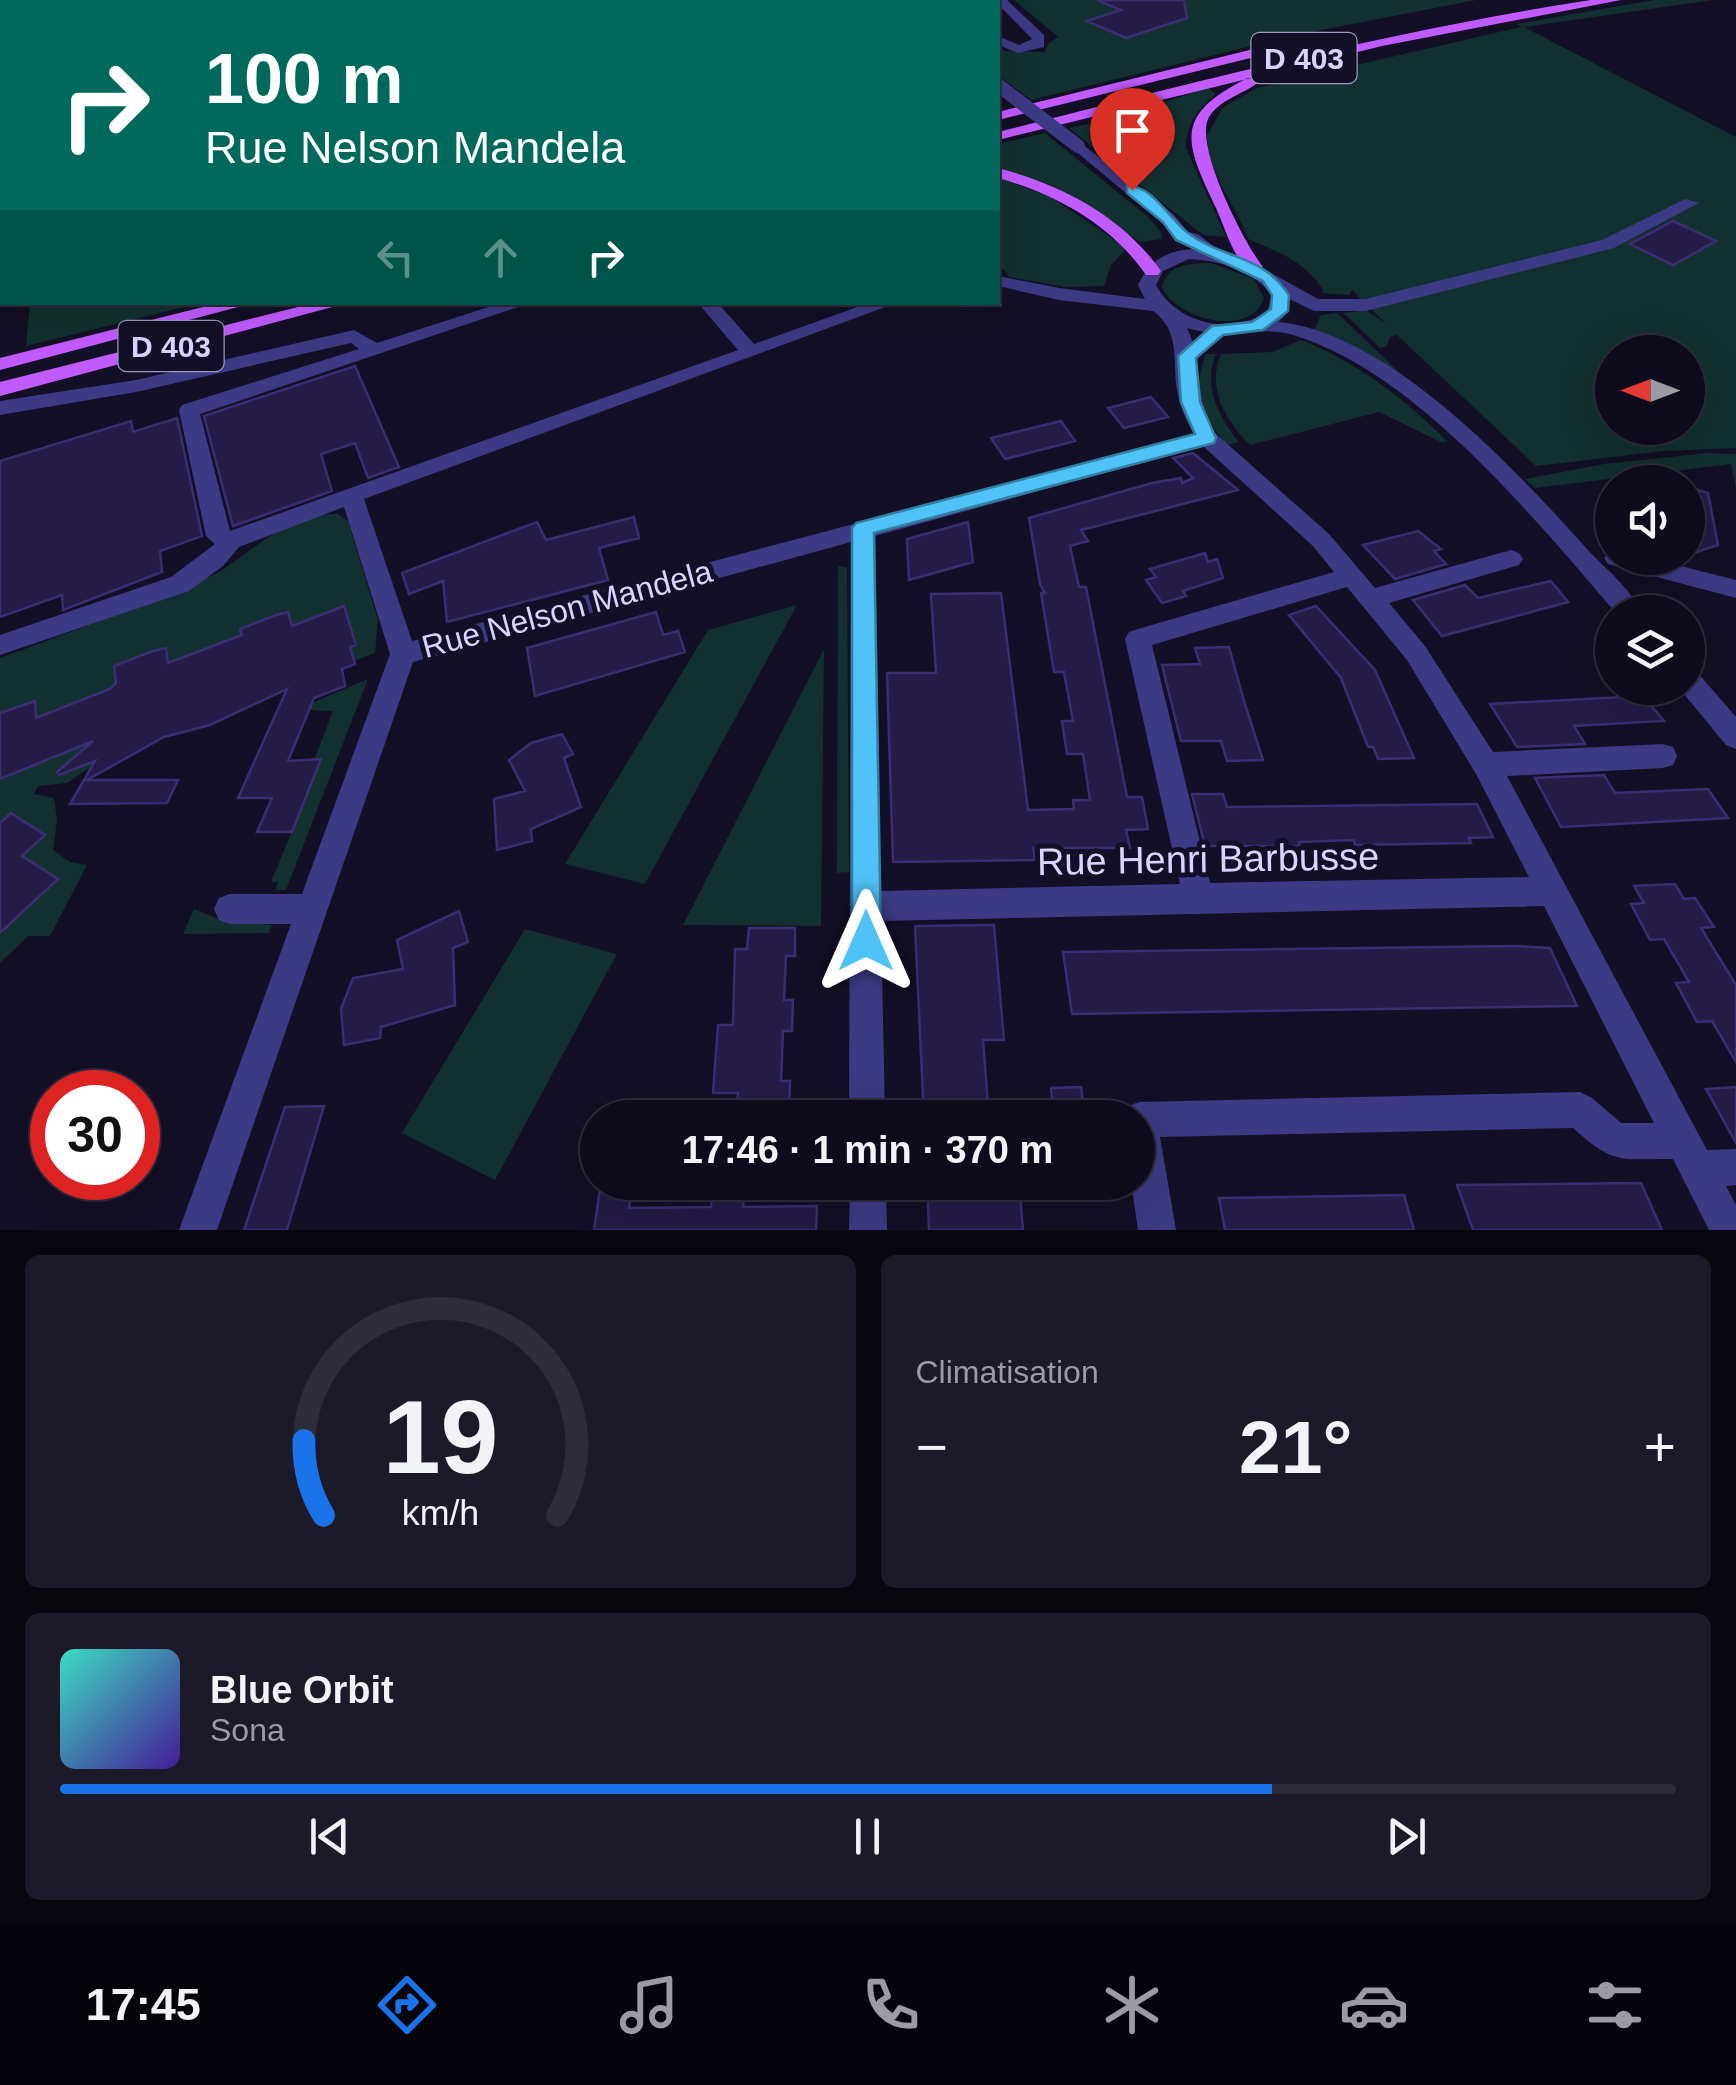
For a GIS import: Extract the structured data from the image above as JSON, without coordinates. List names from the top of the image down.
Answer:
{
  "streets": {
    "main road": ["D 403"],
    "street": ["Rue Nelson Mandela", "Rue Henri Barbusse"]
  },
  "north": "left",
  "page": {
    "turn": ["100 m", "Rue Nelson Mandela"],
    "limit": "30",
    "trip": "17:46 · 1 min · 370 m",
    "tile": "Climatisation",
    "heat": ["−", "21°", "+"],
    "song": ["Blue Orbit", "Sona"],
    "tabs": "17:45",
    "gauge": ["19", "km/h"]
  }
}
